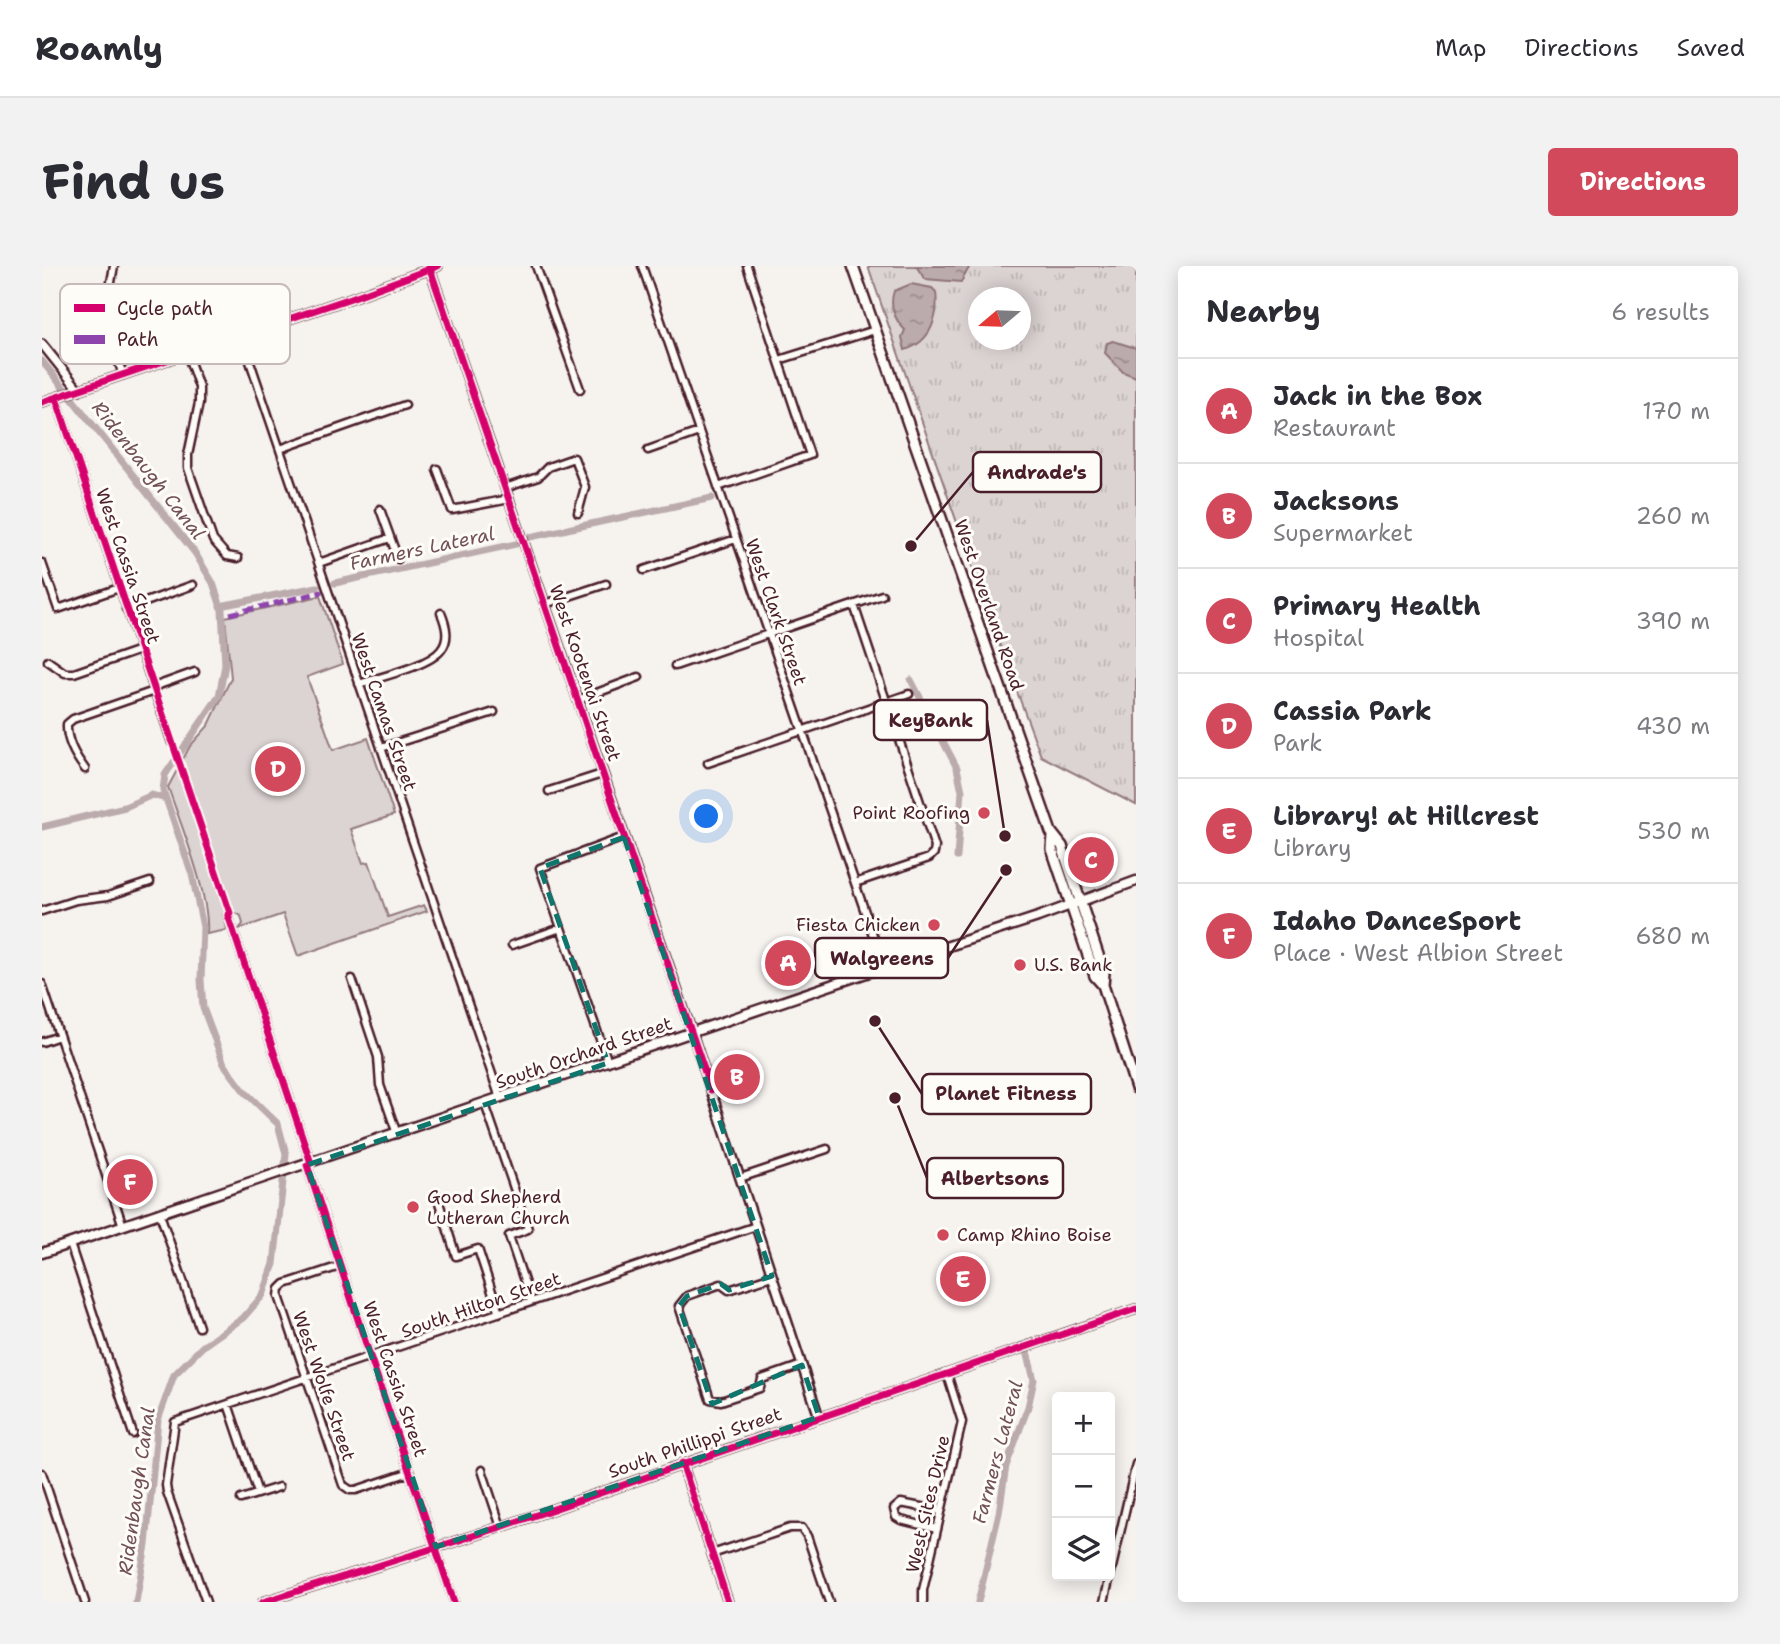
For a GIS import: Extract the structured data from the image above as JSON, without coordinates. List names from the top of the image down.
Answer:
{
  "streets": {
    "main road": ["West Overland Road", "South Orchard Street"],
    "street": [
      "West Cassia Street",
      "West Clark Street",
      "West Kootenai Street",
      "West Camas Street",
      "South Hilton Street",
      "West Wolfe Street",
      "South Phillippi Street",
      "West Sites Drive"
    ]
  },
  "crossings": [
    ["West Cassia Street", "South Orchard Street"],
    ["West Cassia Street", "South Hilton Street"],
    ["West Cassia Street", "West Wolfe Street"],
    ["West Cassia Street", "South Phillippi Street"],
    ["West Overland Road", "South Orchard Street"],
    ["West Clark Street", "South Orchard Street"],
    ["West Kootenai Street", "South Orchard Street"],
    ["West Kootenai Street", "South Hilton Street"],
    ["West Kootenai Street", "South Phillippi Street"],
    ["West Camas Street", "South Orchard Street"],
    ["South Hilton Street", "West Wolfe Street"],
    ["South Phillippi Street", "West Sites Drive"]
  ],
  "water": ["Ridenbaugh Canal", "Farmers Lateral"],
  "places": [
    "Andrade's",
    "Point Roofing",
    "KeyBank",
    "Walgreens",
    "Fiesta Chicken",
    "U.S. Bank",
    "Planet Fitness",
    "Albertsons",
    "Good Shepherd Lutheran Church",
    "Camp Rhino Boise"
  ],
  "legend": ["Cycle path", "Path"],
  "north": "left",
  "page": {
    "header": "Roamly",
    "nav": ["Map", "Directions", "Saved"],
    "buttons": "Directions",
    "title": "Find us",
    "heading": ["Nearby", "6 results"],
    "list": [
      {
        "mark": "A",
        "name": "Jack in the Box",
        "note": "Restaurant",
        "value": "170 m"
      },
      {
        "mark": "B",
        "name": "Jacksons",
        "note": "Supermarket",
        "value": "260 m"
      },
      {
        "mark": "C",
        "name": "Primary Health",
        "note": "Hospital",
        "value": "390 m"
      },
      {
        "mark": "D",
        "name": "Cassia Park",
        "note": "Park",
        "value": "430 m"
      },
      {
        "mark": "E",
        "name": "Library! at Hillcrest",
        "note": "Library",
        "value": "530 m"
      },
      {
        "mark": "F",
        "name": "Idaho DanceSport",
        "note": "Place · West Albion Street",
        "value": "680 m"
      }
    ],
    "pins": [
      "D",
      "C",
      "A",
      "B",
      "F",
      "E"
    ],
    "map_buttons": ["+", "−"]
  }
}
